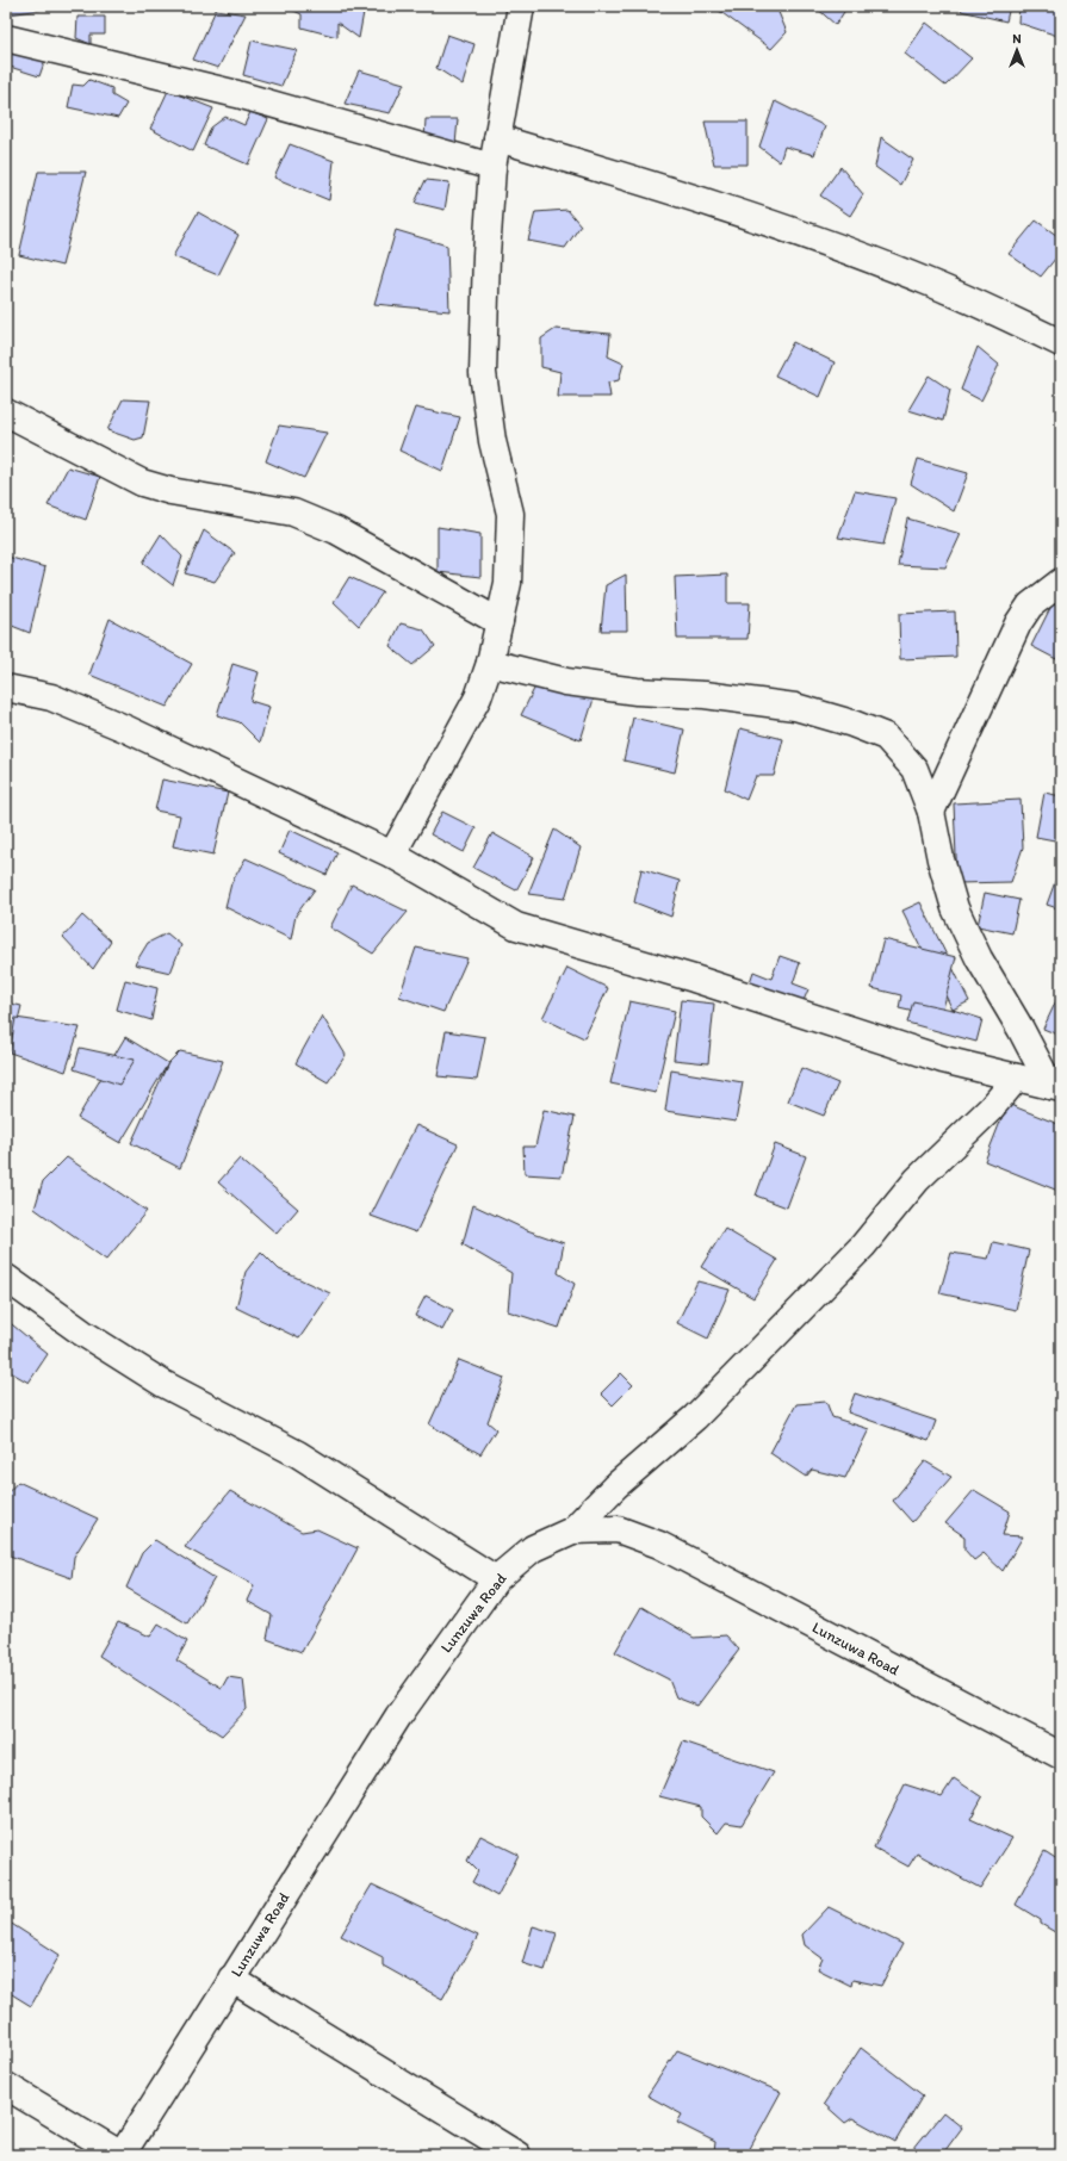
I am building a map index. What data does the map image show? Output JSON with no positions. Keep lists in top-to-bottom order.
{
  "streets": {
    "street": ["Lunzuwa Road"]
  },
  "north": "top"
}
